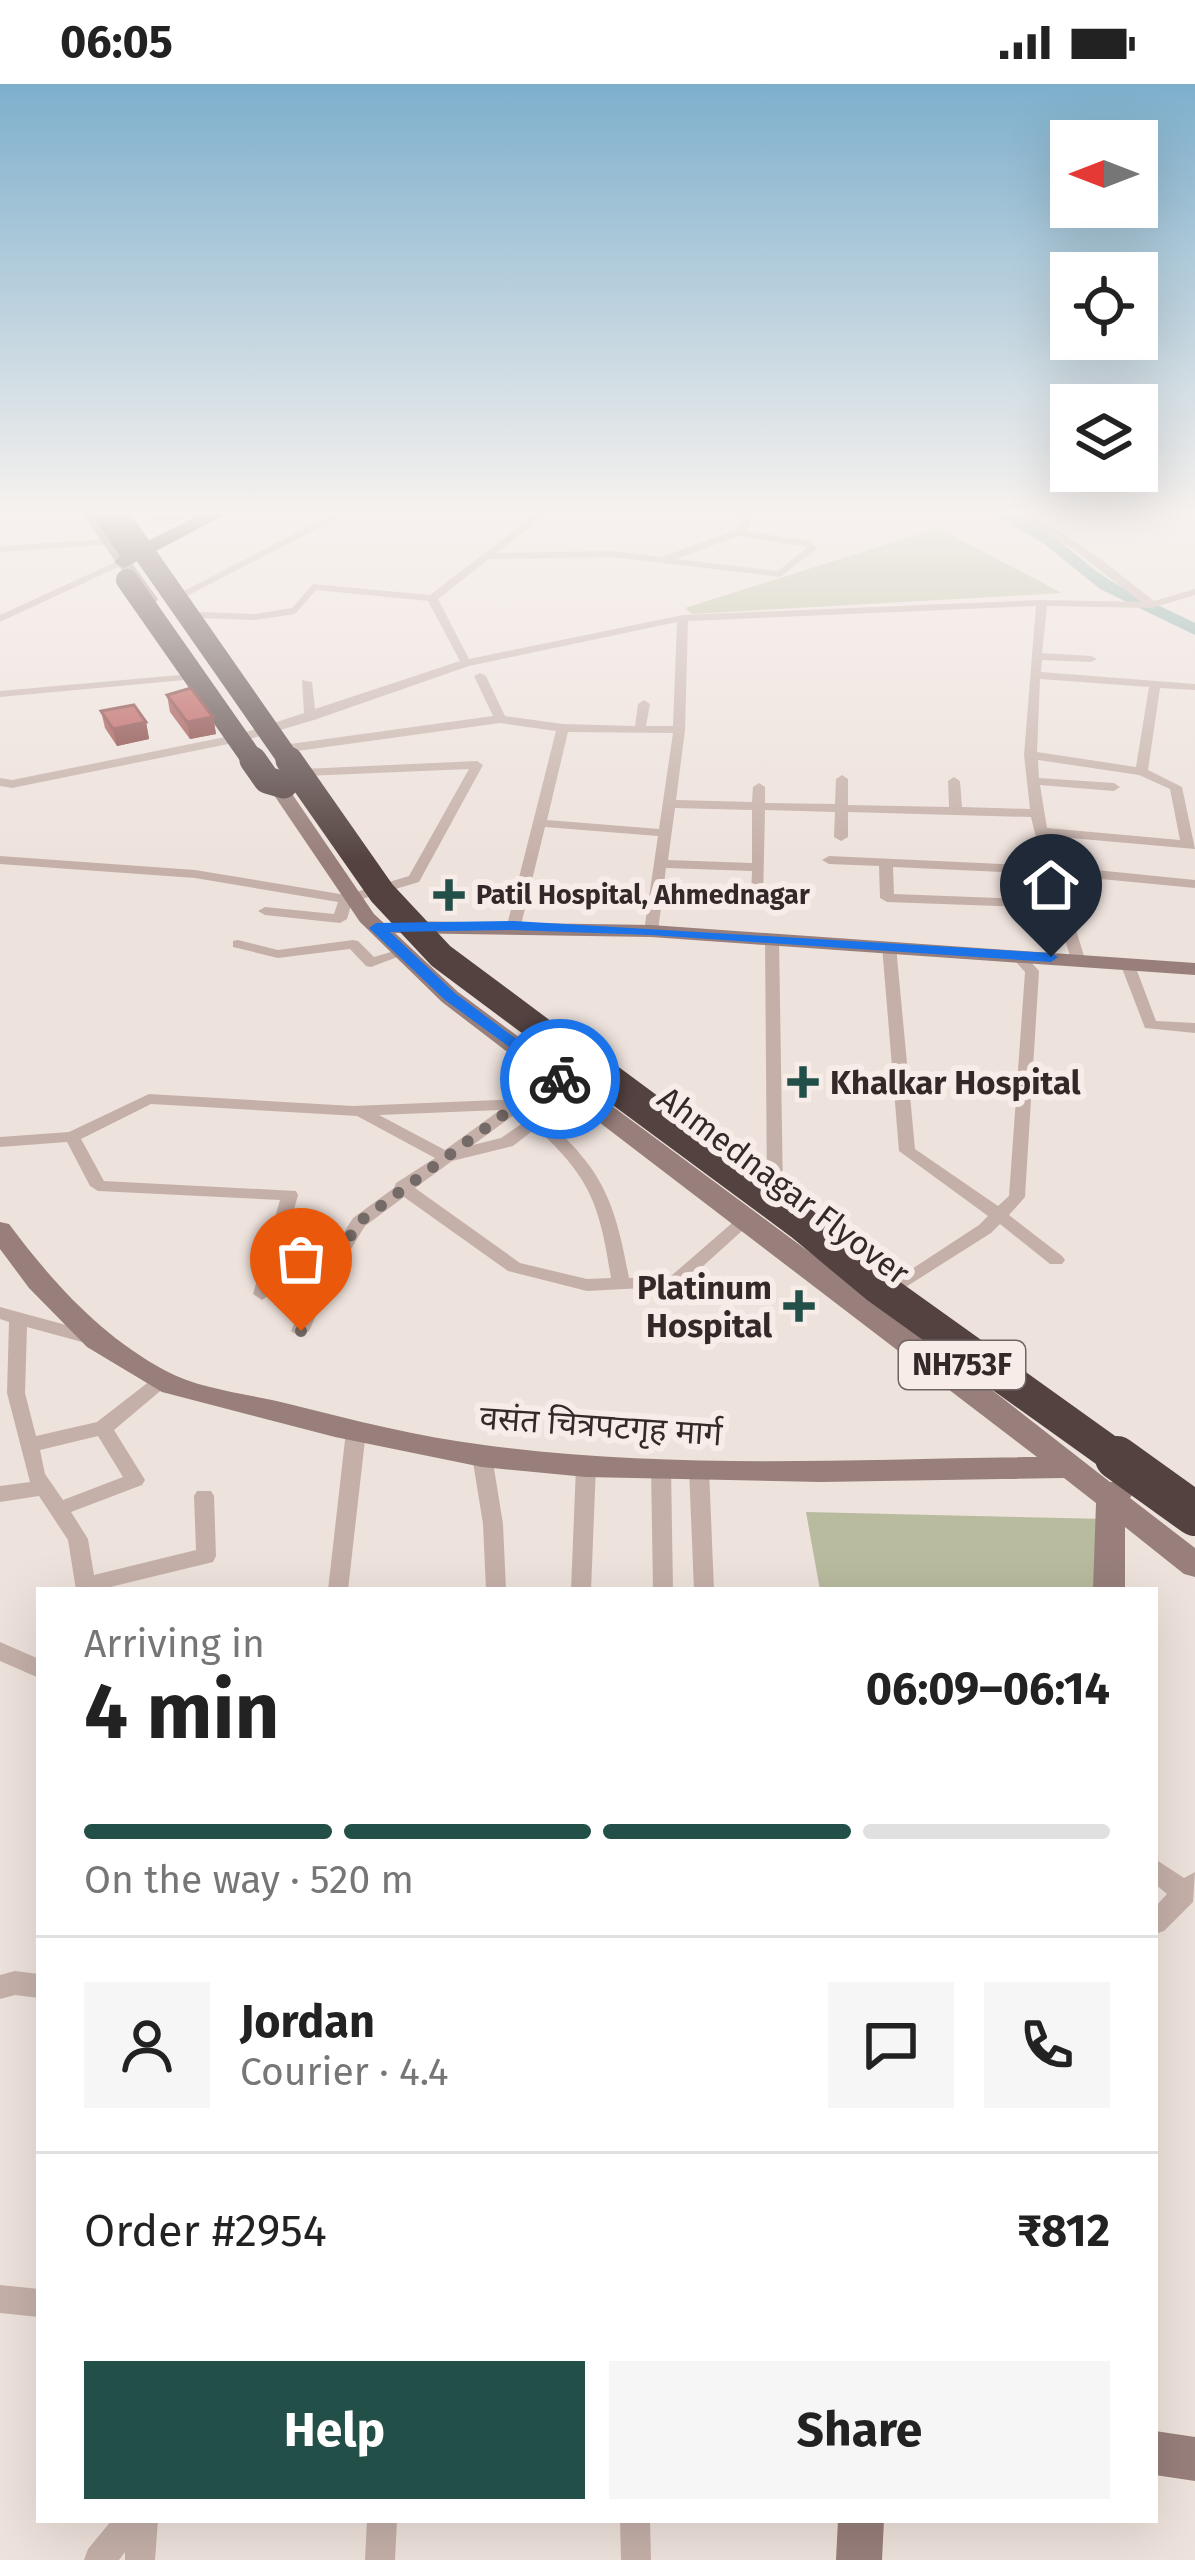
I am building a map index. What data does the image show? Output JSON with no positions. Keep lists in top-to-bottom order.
{
  "streets": {
    "highway": ["Ahmednagar Flyover", "NH753F"],
    "street": ["वसंत चित्रपटगृह मार्ग"]
  },
  "places": {
    "health": ["Patil Hospital, Ahmednagar", "Khalkar Hospital", "Platinum Hospital"]
  },
  "north": "left",
  "page": {
    "status": "06:05",
    "heading": ["4 min", "Arriving in", "06:09–06:14"],
    "panel": [
      "Jordan",
      "Courier · 4.4",
      "Order #2954",
      "₹812"
    ],
    "bar": "On the way · 520 m",
    "buttons": ["Help", "Share"]
  }
}
